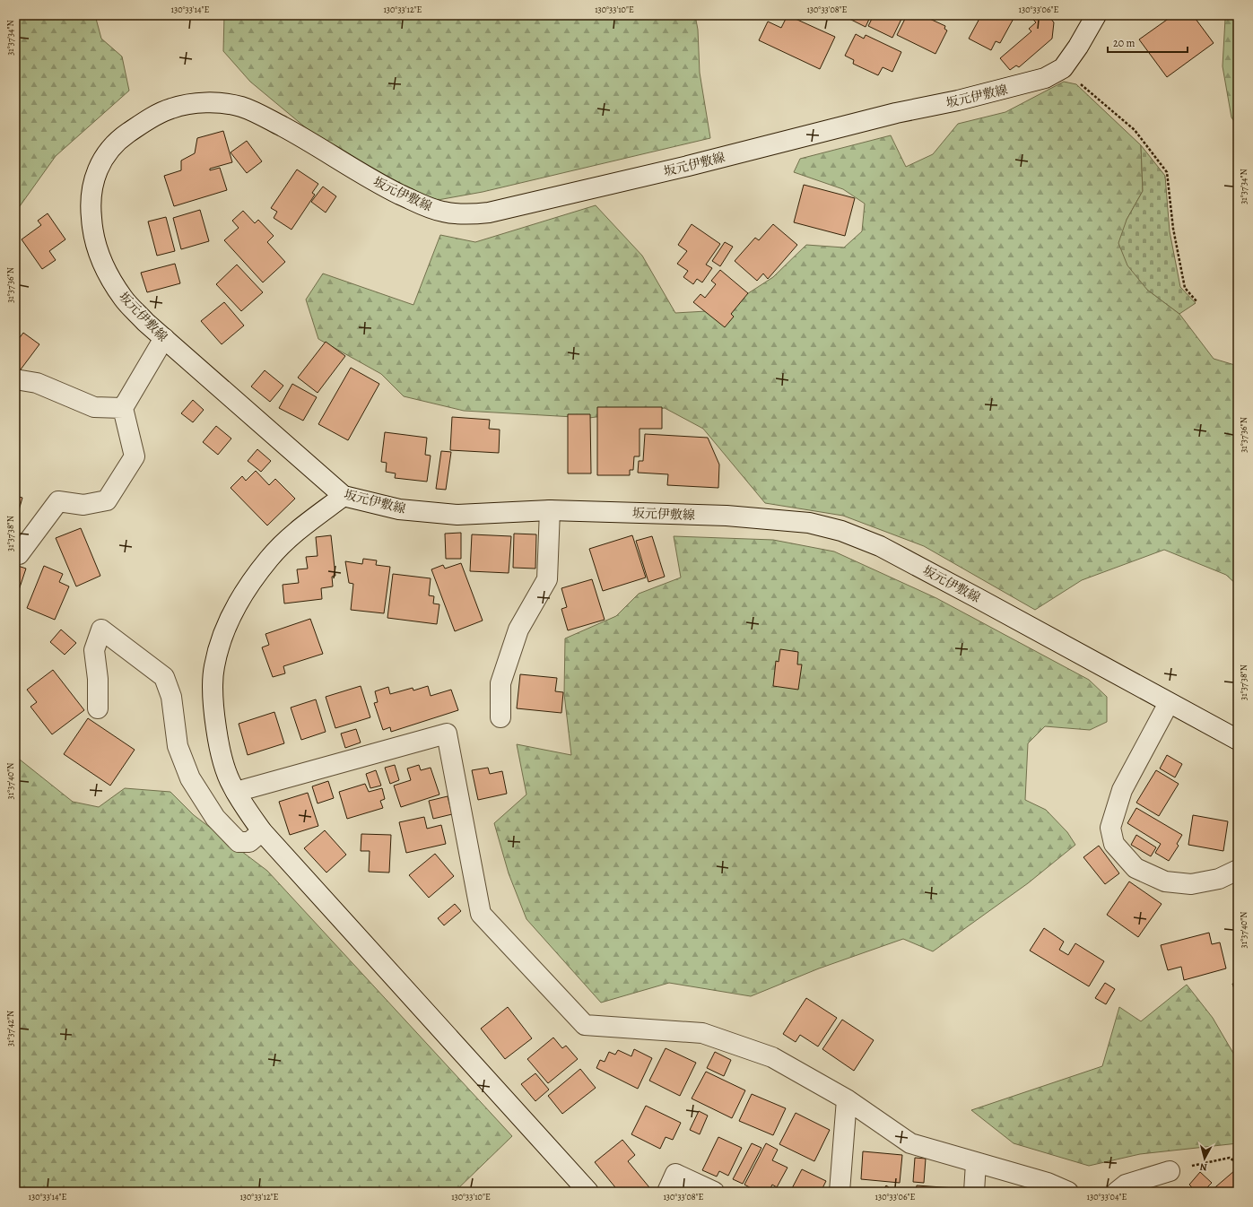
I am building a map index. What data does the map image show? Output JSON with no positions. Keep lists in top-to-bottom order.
{
  "streets": {
    "street": ["坂元伊敷線"]
  },
  "scale_bar": "20 m",
  "north": "bottom",
  "coordinates": [
    "130°33'14\"E",
    "130°33'12\"E",
    "130°33'10\"E",
    "130°33'08\"E",
    "130°33'06\"E",
    "31°37'34\"N",
    "31°37'36\"N",
    "31°37'38\"N",
    "31°37'40\"N",
    "31°37'42\"N",
    "130°33'04\"E"
  ]
}
